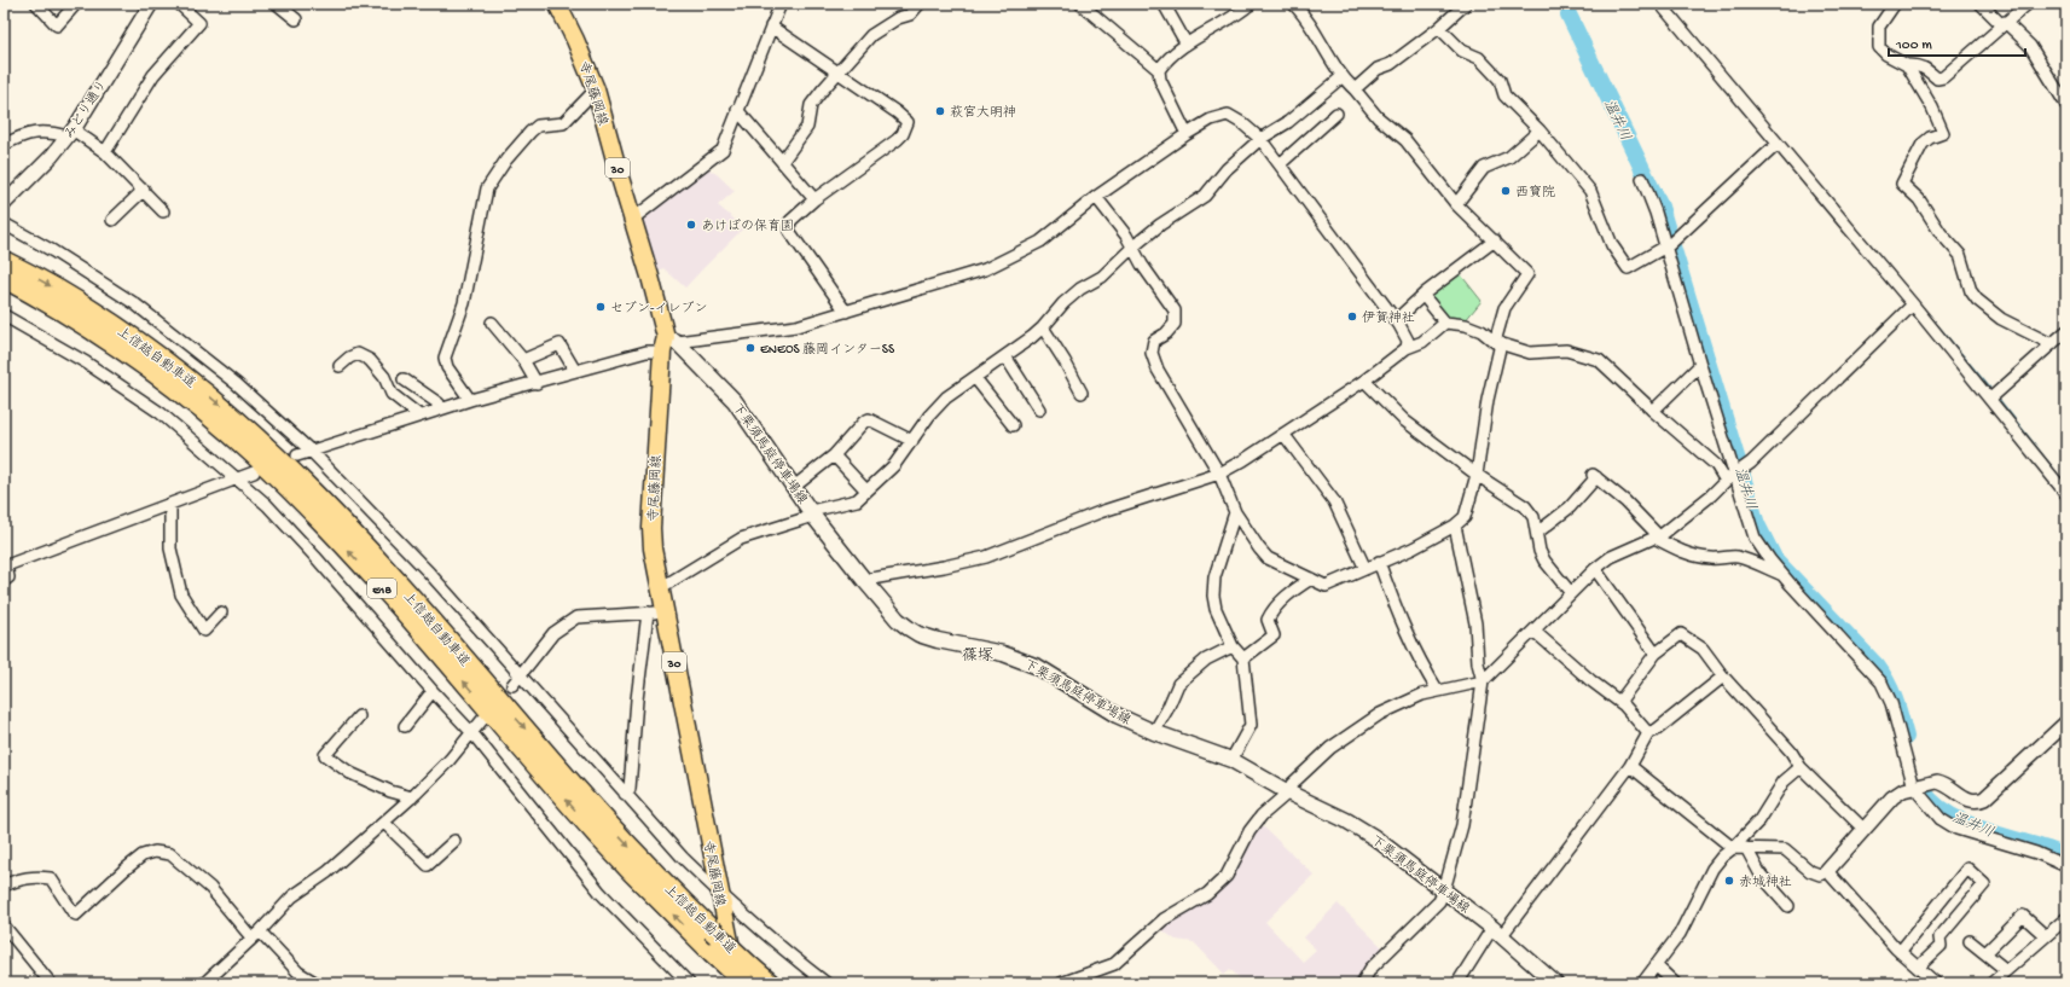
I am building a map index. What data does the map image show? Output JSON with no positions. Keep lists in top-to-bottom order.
{
  "streets": {
    "highway": ["上信越自動車道", "E18"],
    "main road": ["寺尾藤岡線", "30", "下栗須馬庭停車場線"],
    "street": ["みどり通り"]
  },
  "crossings": [
    ["寺尾藤岡線", "下栗須馬庭停車場線"]
  ],
  "districts": ["篠塚"],
  "water": ["温井川"],
  "places": [
    "萩宮大明神",
    "西寶院",
    "あけぼの保育園",
    "セブン-イレブン",
    "伊賀神社",
    "ENEOS 藤岡インターSS",
    "赤城神社"
  ],
  "scale_bar": "100 m"
}
